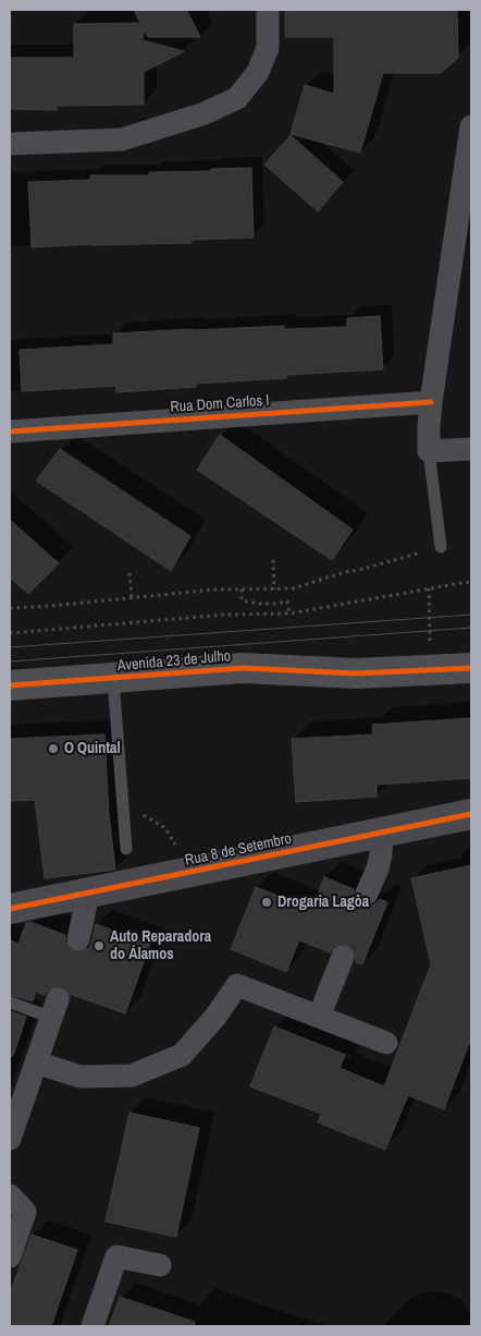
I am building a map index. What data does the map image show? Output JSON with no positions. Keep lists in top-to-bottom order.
{
  "streets": {
    "main road": ["Avenida 23 de Julho"],
    "street": ["Rua Dom Carlos I", "Rua 8 de Setembro"]
  },
  "places": ["O Quintal", "Drogaria Lagôa", "Auto Reparadora do Álamos"]
}
